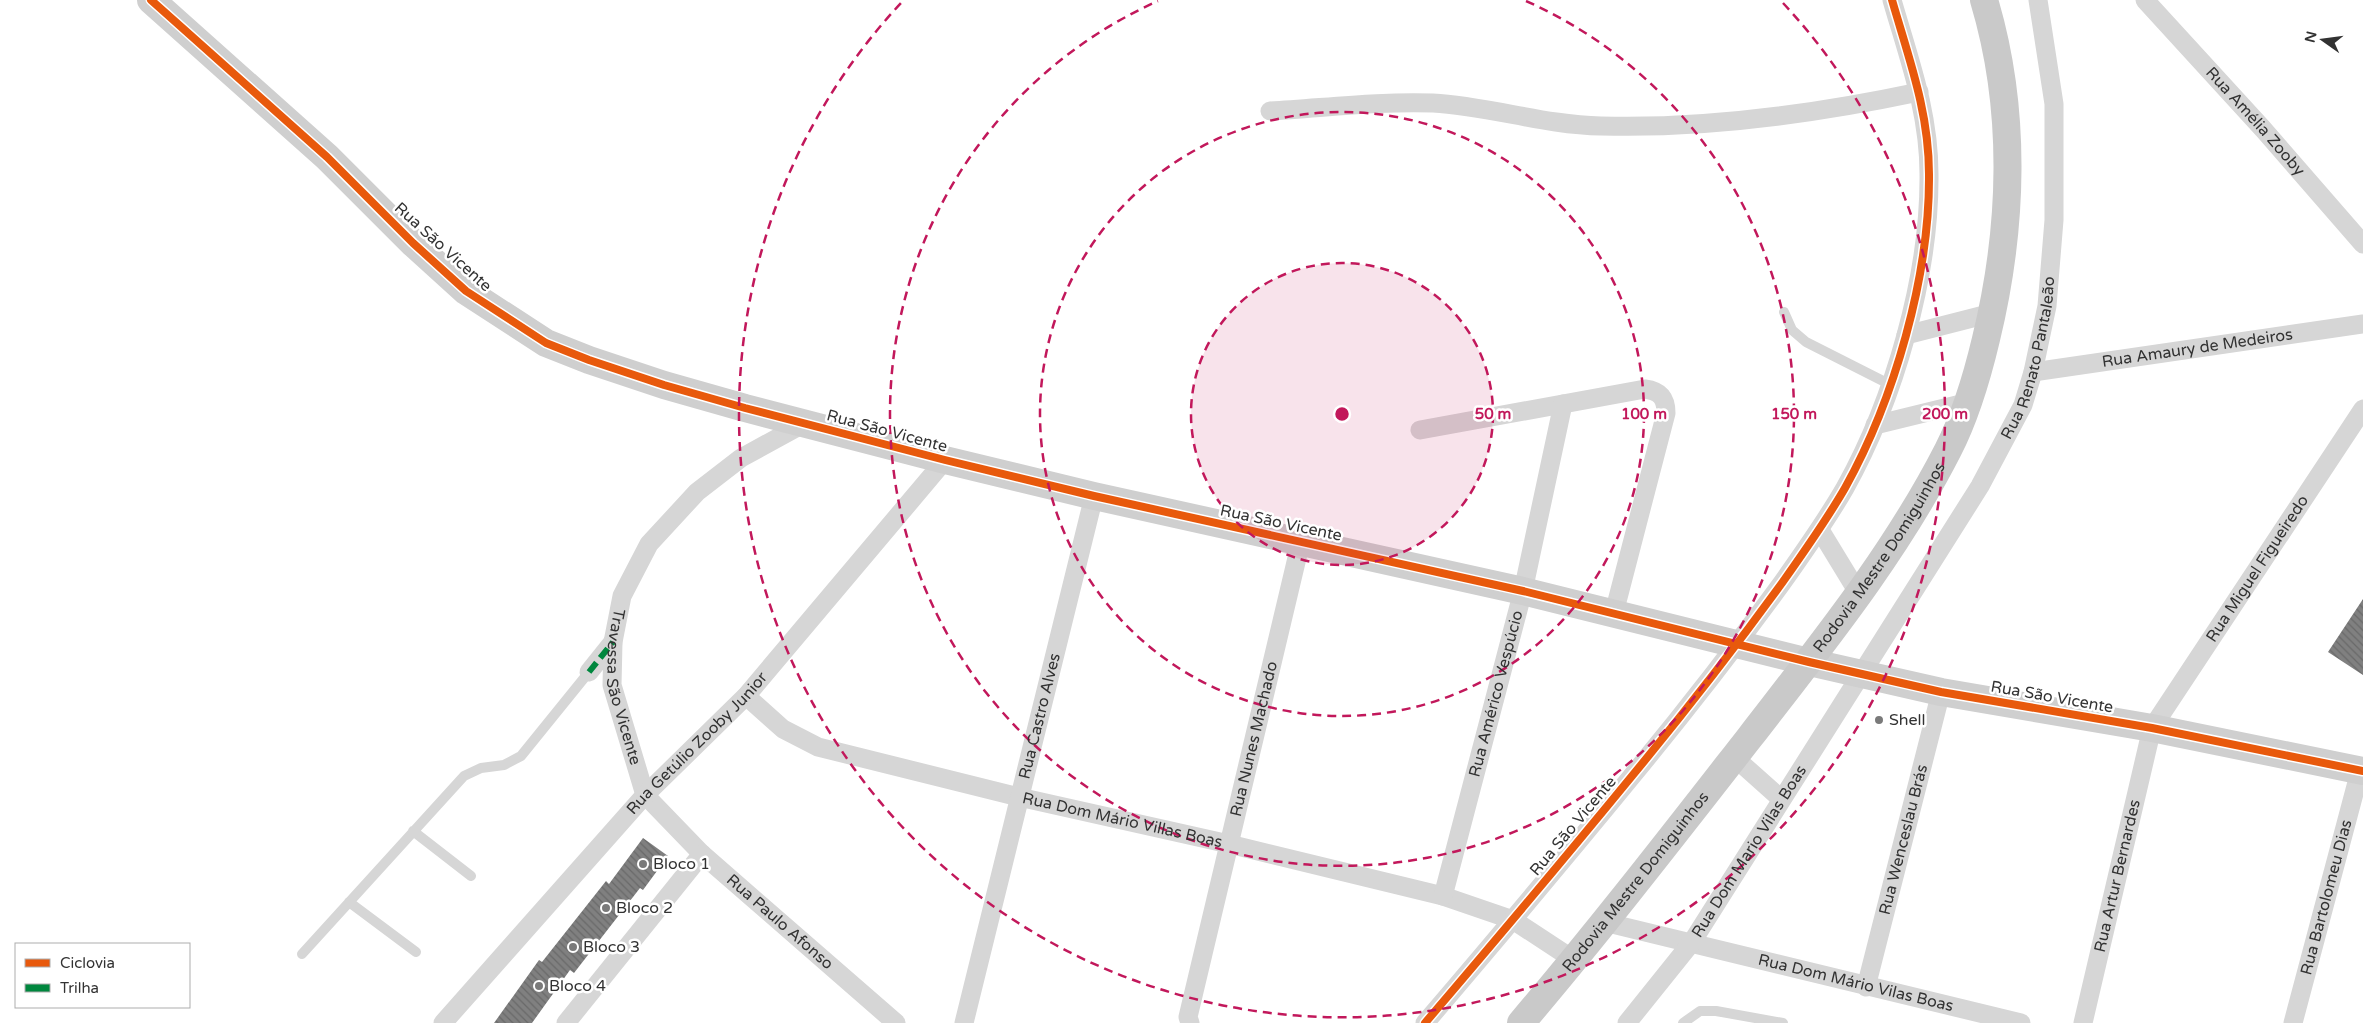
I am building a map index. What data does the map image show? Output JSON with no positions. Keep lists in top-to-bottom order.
{
  "streets": {
    "main road": ["Rodovia Mestre Domiguinhos"],
    "street": [
      "Rua Amélia Zooby",
      "Rua São Vicente",
      "Rua Amaury de Medeiros",
      "Rua Renato Pantaleão",
      "Rua Miguel Figueiredo",
      "Travessa São Vicente",
      "Rua Américo Vespúcio",
      "Rua Castro Alves",
      "Rua Nunes Machado",
      "Rua Getúlio Zooby Junior",
      "Rua Dom Mário Villas Boas",
      "Rua Wenceslau Brás",
      "Rua Dom Mario Vilas Boas",
      "Rua Artur Bernardes",
      "Rua Bartolomeu Dias",
      "Rua Paulo Afonso",
      "Rua Dom Mário Vilas Boas"
    ]
  },
  "crossings": [
    ["Rua São Vicente", "Rua Renato Pantaleão"],
    ["Rua São Vicente", "Rodovia Mestre Domiguinhos"],
    ["Rua São Vicente", "Rua Miguel Figueiredo"],
    ["Rua São Vicente", "Travessa São Vicente"],
    ["Rua São Vicente", "Rua Américo Vespúcio"],
    ["Rua São Vicente", "Rua Castro Alves"],
    ["Rua São Vicente", "Rua Nunes Machado"],
    ["Rua São Vicente", "Rua Getúlio Zooby Junior"],
    ["Rua São Vicente", "Rua Dom Mário Villas Boas"],
    ["Rua São Vicente", "Rua Wenceslau Brás"],
    ["Rua São Vicente", "Rua Dom Mario Vilas Boas"],
    ["Rua São Vicente", "Rua Artur Bernardes"],
    ["Rua São Vicente", "Rua Bartolomeu Dias"],
    ["Rua Amaury de Medeiros", "Rua Renato Pantaleão"],
    ["Rua Renato Pantaleão", "Rua Dom Mario Vilas Boas"],
    ["Rodovia Mestre Domiguinhos", "Rua Dom Mário Villas Boas"],
    ["Rodovia Mestre Domiguinhos", "Rua Dom Mário Vilas Boas"],
    ["Rua Miguel Figueiredo", "Rua Artur Bernardes"],
    ["Travessa São Vicente", "Rua Getúlio Zooby Junior"],
    ["Travessa São Vicente", "Rua Paulo Afonso"],
    ["Rua Américo Vespúcio", "Rua Dom Mário Villas Boas"],
    ["Rua Castro Alves", "Rua Dom Mário Villas Boas"],
    ["Rua Nunes Machado", "Rua Dom Mário Villas Boas"],
    ["Rua Getúlio Zooby Junior", "Rua Dom Mário Villas Boas"],
    ["Rua Getúlio Zooby Junior", "Rua Paulo Afonso"],
    ["Rua Wenceslau Brás", "Rua Dom Mário Vilas Boas"],
    ["Rua Dom Mario Vilas Boas", "Rua Dom Mário Vilas Boas"]
  ],
  "places": [
    "Shell",
    "Bloco 1",
    "Bloco 2",
    "Bloco 3",
    "Bloco 4"
  ],
  "legend": ["Ciclovia", "Trilha"],
  "north": "left",
  "rings": [
    "50 m",
    "100 m",
    "150 m",
    "200 m"
  ]
}
